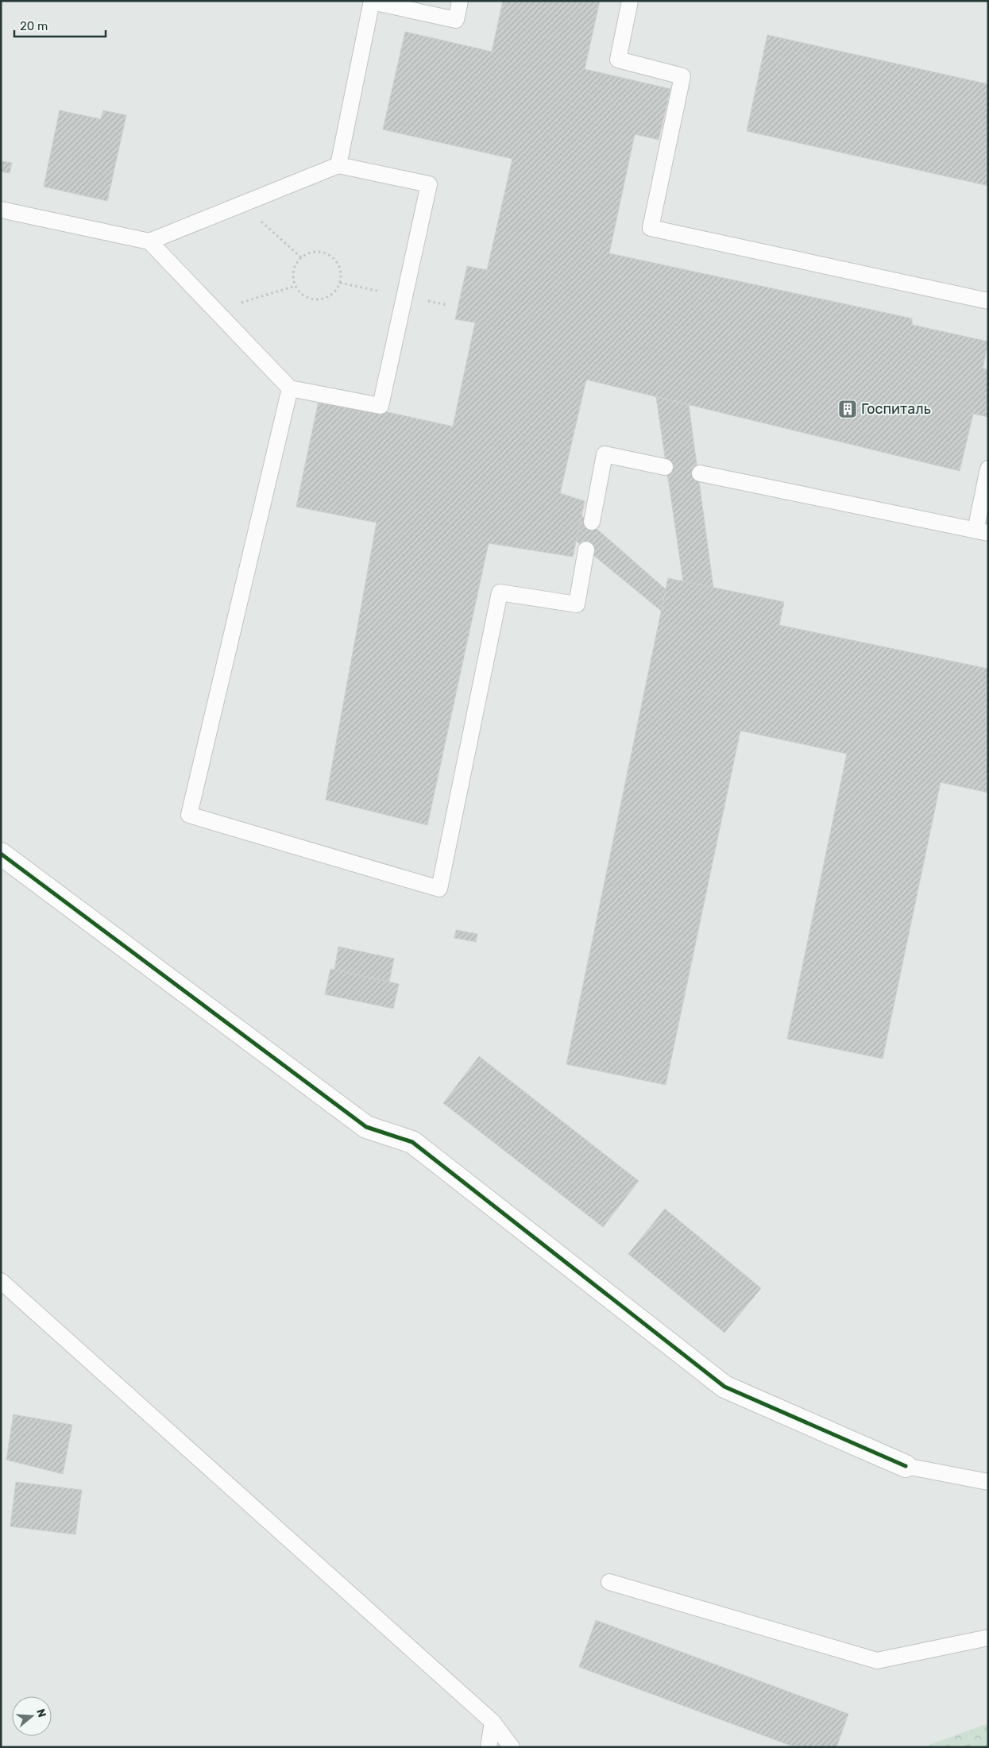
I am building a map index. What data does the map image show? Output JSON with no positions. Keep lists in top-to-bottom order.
{
  "places": {
    "building": ["Госпиталь"]
  },
  "scale_bar": "20 m",
  "north": "right"
}
